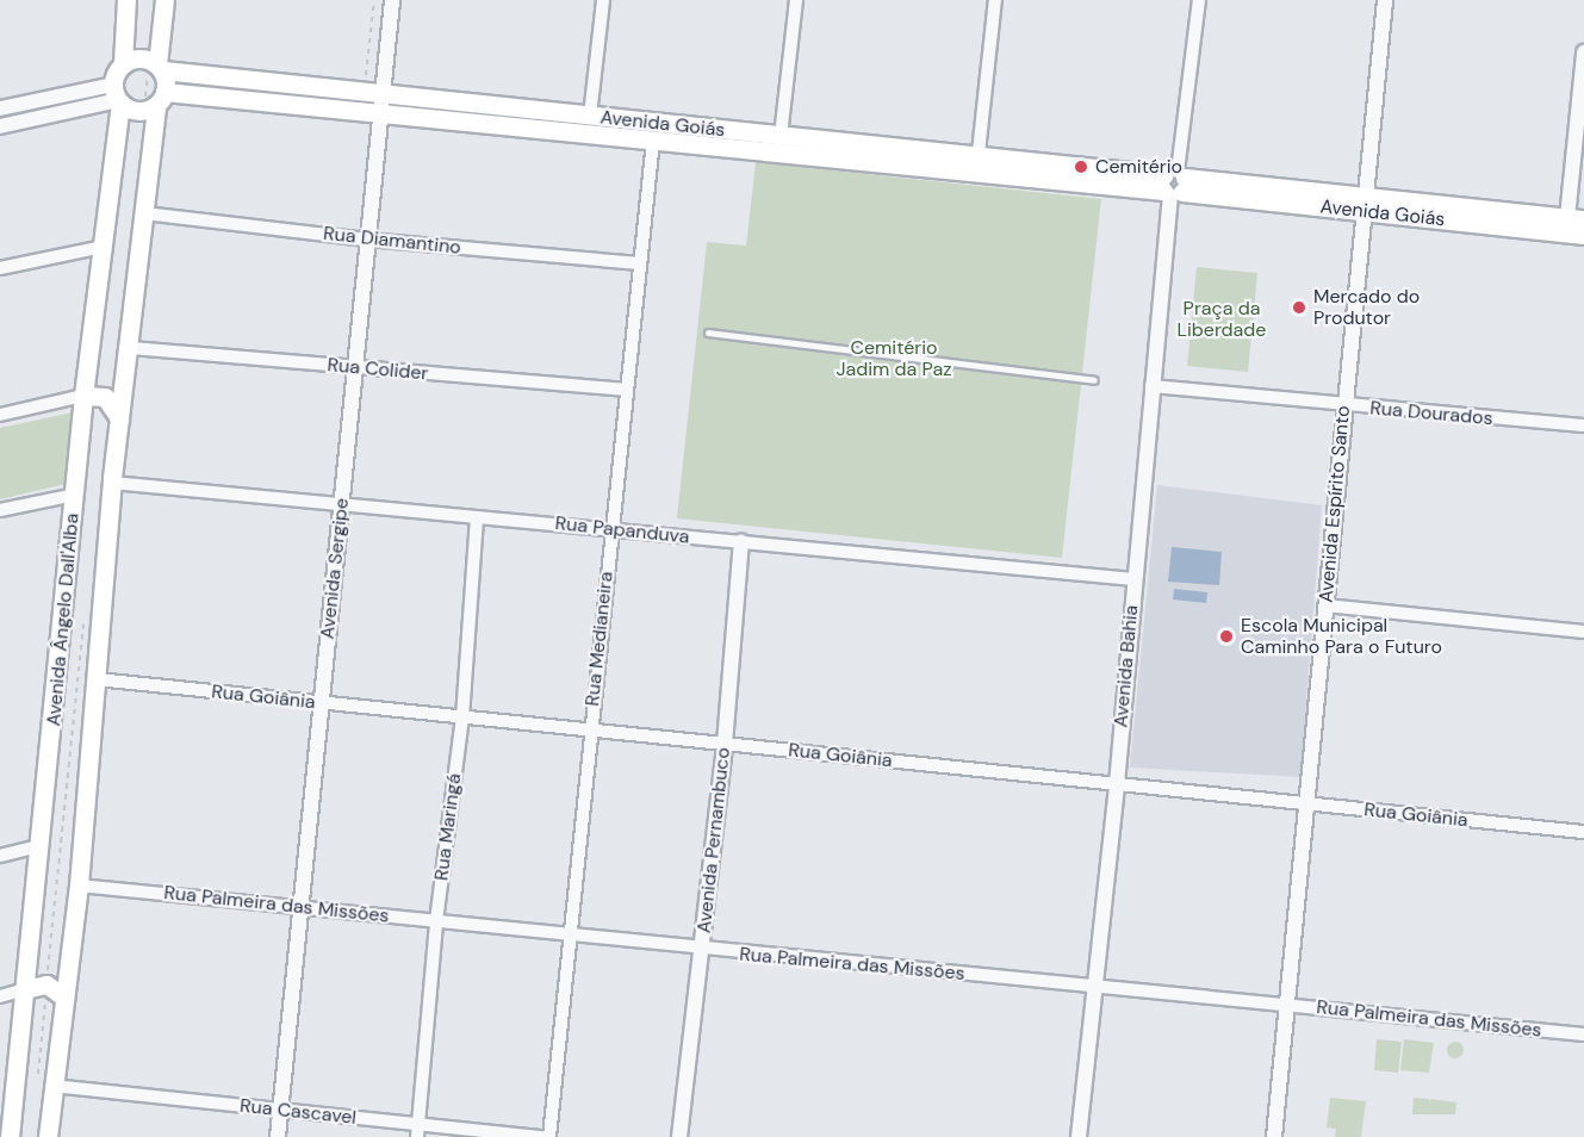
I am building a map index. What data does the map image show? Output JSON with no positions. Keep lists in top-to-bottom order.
{
  "streets": {
    "main road": ["Avenida Goiás", "Avenida Ângelo Dall'Alba"],
    "street": [
      "Rua Diamantino",
      "Rua Colider",
      "Rua Dourados",
      "Avenida Espírito Santo",
      "Rua Papanduva",
      "Avenida Sergipe",
      "Rua Medianeira",
      "Avenida Bahia",
      "Rua Goiânia",
      "Rua Maringá",
      "Avenida Pernambuco",
      "Rua Palmeira das Missões",
      "Rua Cascavel"
    ]
  },
  "crossings": [
    ["Avenida Goiás", "Avenida Espírito Santo"],
    ["Avenida Goiás", "Avenida Sergipe"],
    ["Avenida Goiás", "Avenida Ângelo Dall'Alba"],
    ["Avenida Goiás", "Rua Medianeira"],
    ["Avenida Goiás", "Avenida Bahia"],
    ["Rua Diamantino", "Avenida Sergipe"],
    ["Rua Diamantino", "Avenida Ângelo Dall'Alba"],
    ["Rua Diamantino", "Rua Medianeira"],
    ["Rua Colider", "Avenida Sergipe"],
    ["Rua Colider", "Avenida Ângelo Dall'Alba"],
    ["Rua Colider", "Rua Medianeira"],
    ["Rua Dourados", "Avenida Espírito Santo"],
    ["Rua Dourados", "Avenida Bahia"],
    ["Avenida Espírito Santo", "Rua Goiânia"],
    ["Avenida Espírito Santo", "Rua Palmeira das Missões"],
    ["Rua Papanduva", "Avenida Sergipe"],
    ["Rua Papanduva", "Avenida Ângelo Dall'Alba"],
    ["Rua Papanduva", "Rua Medianeira"],
    ["Rua Papanduva", "Avenida Bahia"],
    ["Rua Papanduva", "Rua Maringá"],
    ["Rua Papanduva", "Avenida Pernambuco"],
    ["Avenida Sergipe", "Rua Goiânia"],
    ["Avenida Sergipe", "Rua Palmeira das Missões"],
    ["Avenida Sergipe", "Rua Cascavel"],
    ["Avenida Ângelo Dall'Alba", "Rua Goiânia"],
    ["Avenida Ângelo Dall'Alba", "Rua Palmeira das Missões"],
    ["Avenida Ângelo Dall'Alba", "Rua Cascavel"],
    ["Rua Medianeira", "Rua Goiânia"],
    ["Rua Medianeira", "Rua Palmeira das Missões"],
    ["Avenida Bahia", "Rua Goiânia"],
    ["Avenida Bahia", "Rua Palmeira das Missões"],
    ["Rua Goiânia", "Rua Maringá"],
    ["Rua Goiânia", "Avenida Pernambuco"],
    ["Rua Maringá", "Rua Palmeira das Missões"],
    ["Rua Maringá", "Rua Cascavel"],
    ["Avenida Pernambuco", "Rua Palmeira das Missões"]
  ],
  "parks": ["Praça da Liberdade", "Cemitério Jadim da Paz"],
  "places": ["Cemitério", "Mercado do Produtor", "Escola Municipal Caminho Para o Futuro"]
}
